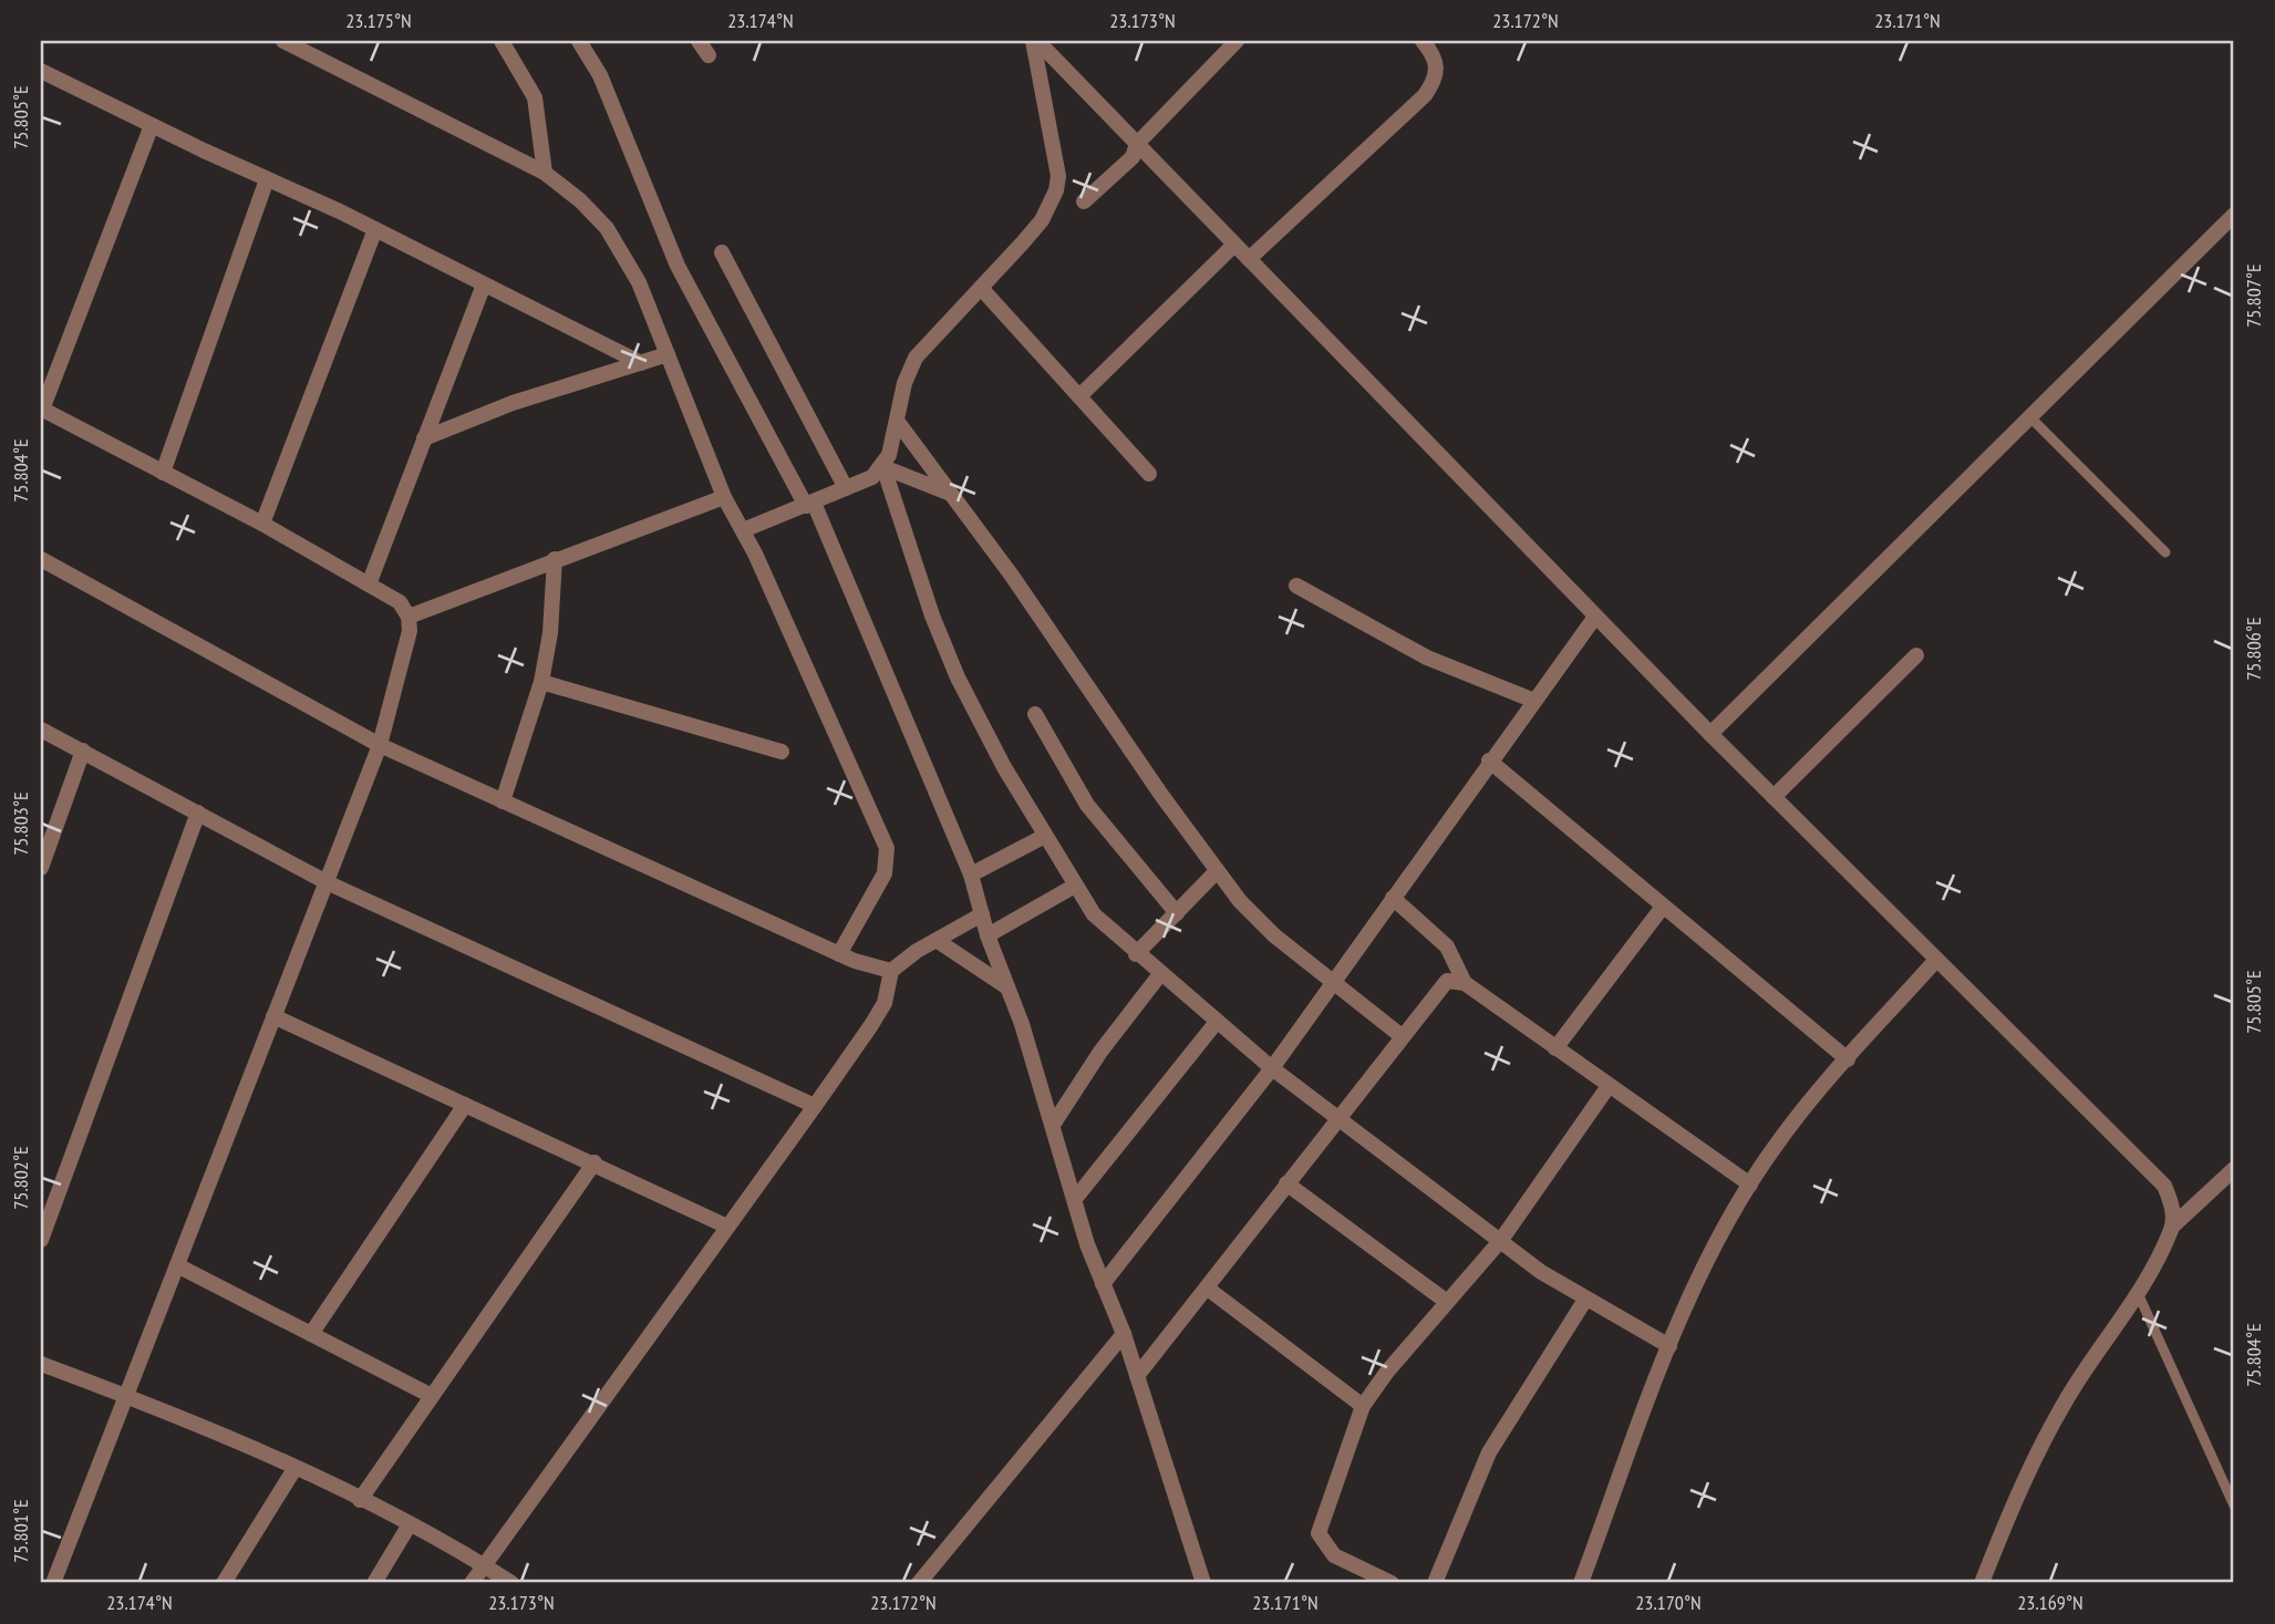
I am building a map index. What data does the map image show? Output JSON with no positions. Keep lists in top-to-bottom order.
{
  "coordinates": [
    "23.175°N",
    "23.174°N",
    "23.173°N",
    "23.172°N",
    "23.171°N",
    "75.805°E",
    "75.807°E",
    "75.804°E",
    "75.806°E",
    "75.803°E",
    "75.802°E",
    "75.801°E",
    "23.170°N",
    "23.169°N"
  ]
}
